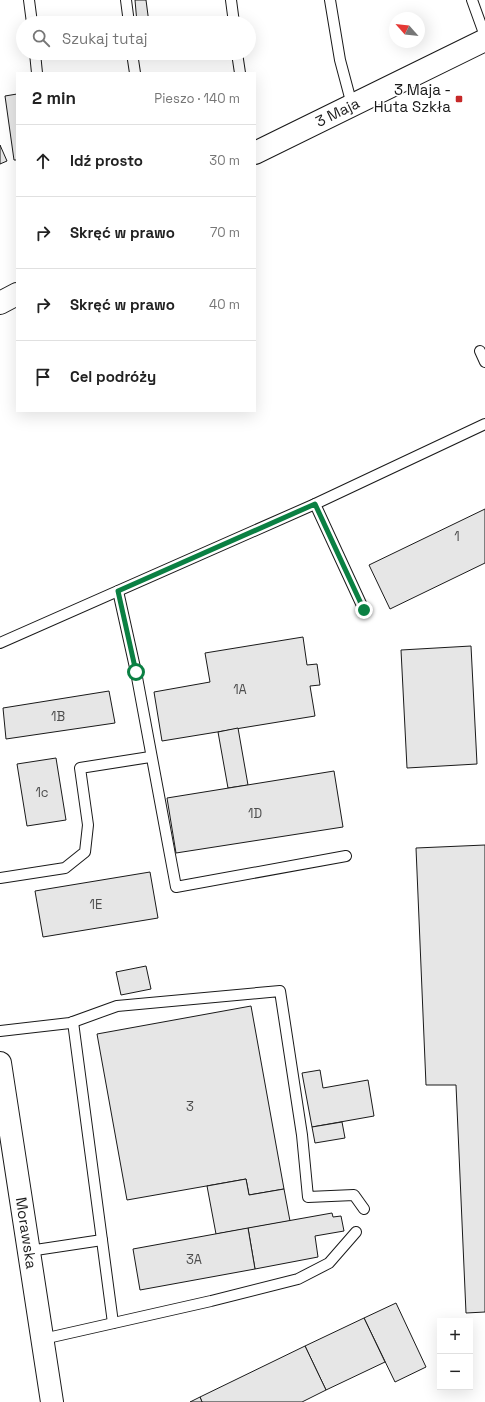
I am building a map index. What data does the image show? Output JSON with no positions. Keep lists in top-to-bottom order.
{
  "streets": {
    "main road": ["3 Maja", "Morawska"]
  },
  "places": {
    "transit": ["3 Maja - Huta Szkła"]
  },
  "house_numbers": [
    "1",
    "1A",
    "1B",
    "1c",
    "1D",
    "1E",
    "3",
    "3A"
  ],
  "north": "top left",
  "page": {
    "search": "Szukaj tutaj",
    "heading": ["2 min", "Pieszo · 140 m"],
    "list": [
      ["Idź prosto", "30 m"],
      ["Skręć w prawo", "70 m"],
      ["Skręć w prawo", "40 m"],
      "Cel podróży"
    ],
    "map_buttons": ["+", "−"]
  }
}
